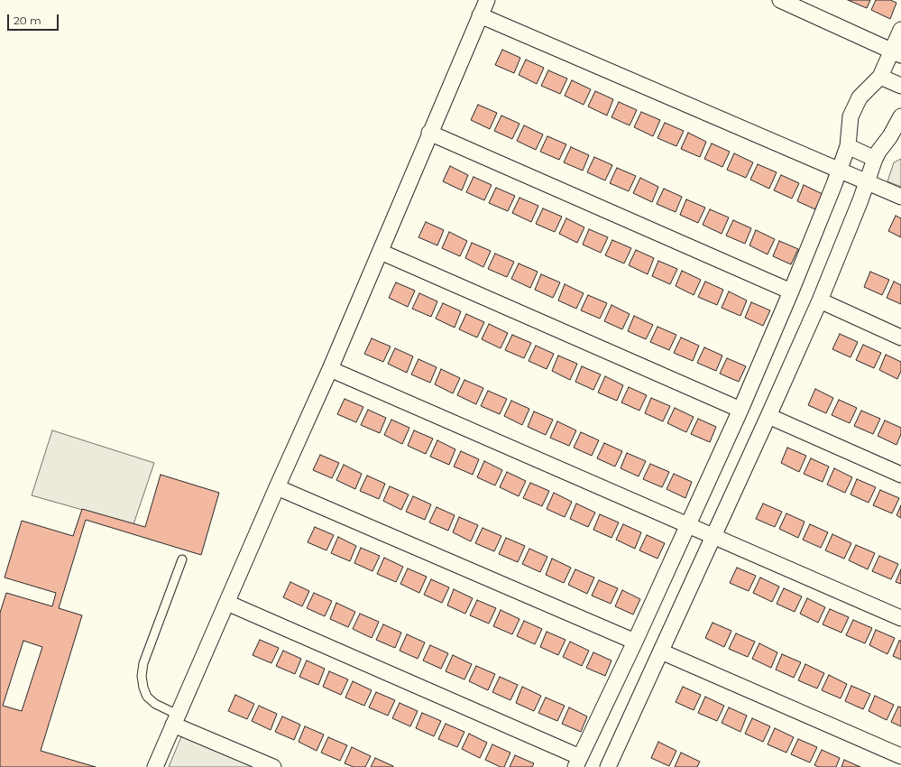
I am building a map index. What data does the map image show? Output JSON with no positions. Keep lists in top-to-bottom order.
{
  "scale_bar": "20 m"
}
